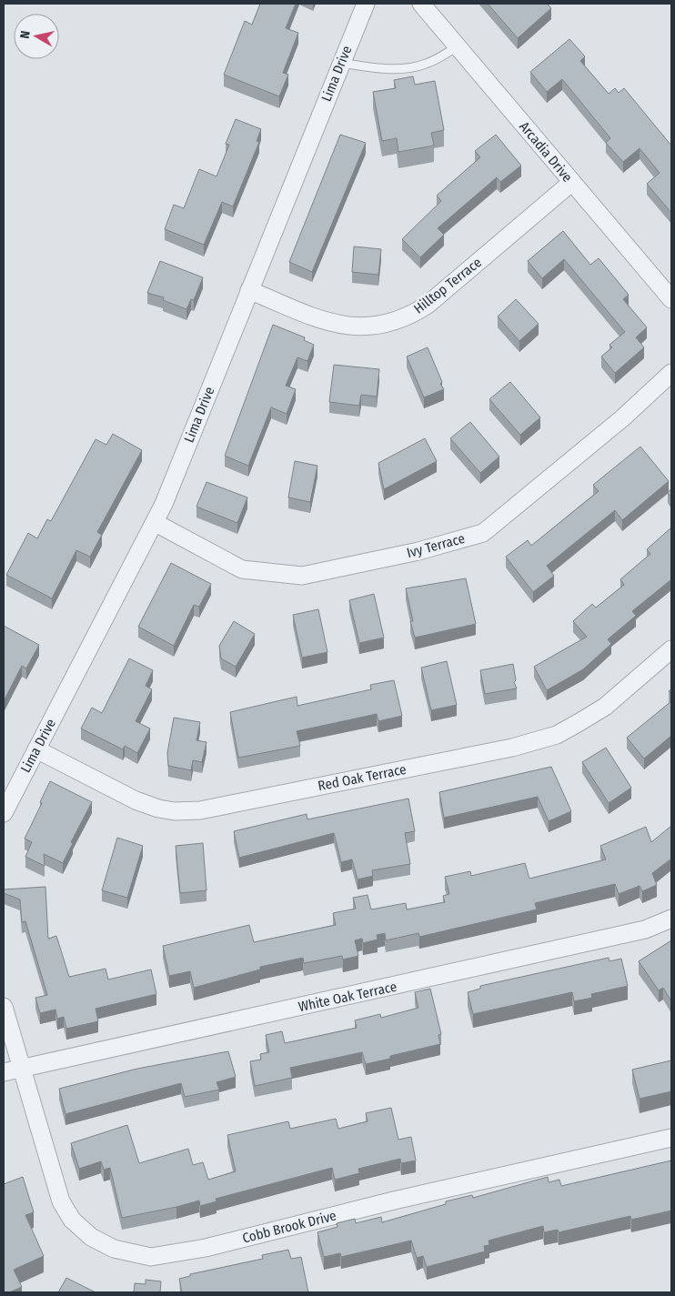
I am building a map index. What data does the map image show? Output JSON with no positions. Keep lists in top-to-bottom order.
{
  "streets": {
    "street": [
      "Lima Drive",
      "Arcadia Drive",
      "Hilltop Terrace",
      "Ivy Terrace",
      "Red Oak Terrace",
      "White Oak Terrace",
      "Cobb Brook Drive"
    ]
  },
  "crossings": [
    ["Lima Drive", "Hilltop Terrace"],
    ["Lima Drive", "Ivy Terrace"],
    ["Lima Drive", "Red Oak Terrace"],
    ["Arcadia Drive", "Hilltop Terrace"],
    ["White Oak Terrace", "Cobb Brook Drive"]
  ],
  "north": "left"
}
